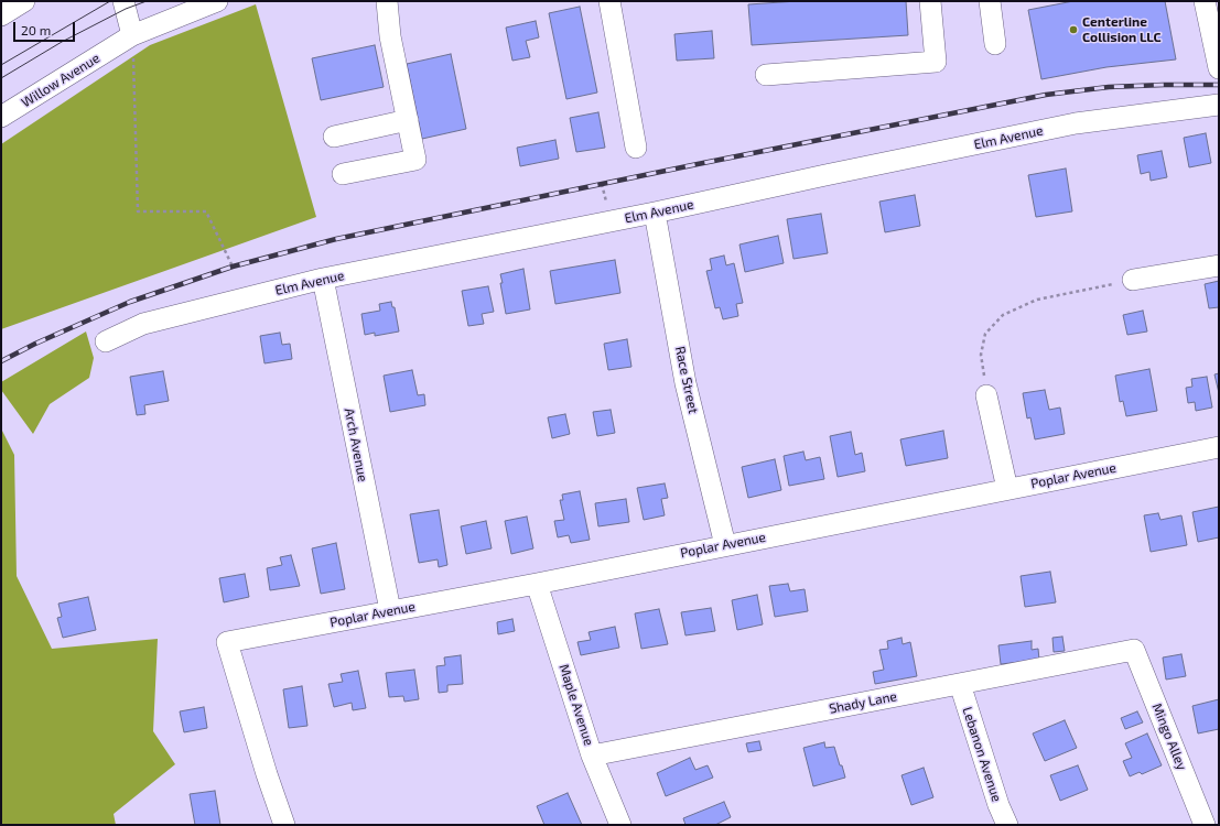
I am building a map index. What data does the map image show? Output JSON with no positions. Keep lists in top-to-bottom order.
{
  "streets": {
    "street": [
      "Willow Avenue",
      "Elm Avenue",
      "Race Street",
      "Arch Avenue",
      "Poplar Avenue",
      "Shady Lane",
      "Maple Avenue",
      "Mingo Alley",
      "Lebanon Avenue"
    ]
  },
  "crossings": [
    ["Elm Avenue", "Race Street"],
    ["Elm Avenue", "Arch Avenue"],
    ["Race Street", "Poplar Avenue"],
    ["Arch Avenue", "Poplar Avenue"],
    ["Poplar Avenue", "Maple Avenue"],
    ["Shady Lane", "Maple Avenue"],
    ["Shady Lane", "Mingo Alley"],
    ["Shady Lane", "Lebanon Avenue"]
  ],
  "places": ["Centerline Collision LLC"],
  "scale_bar": "20 m"
}
